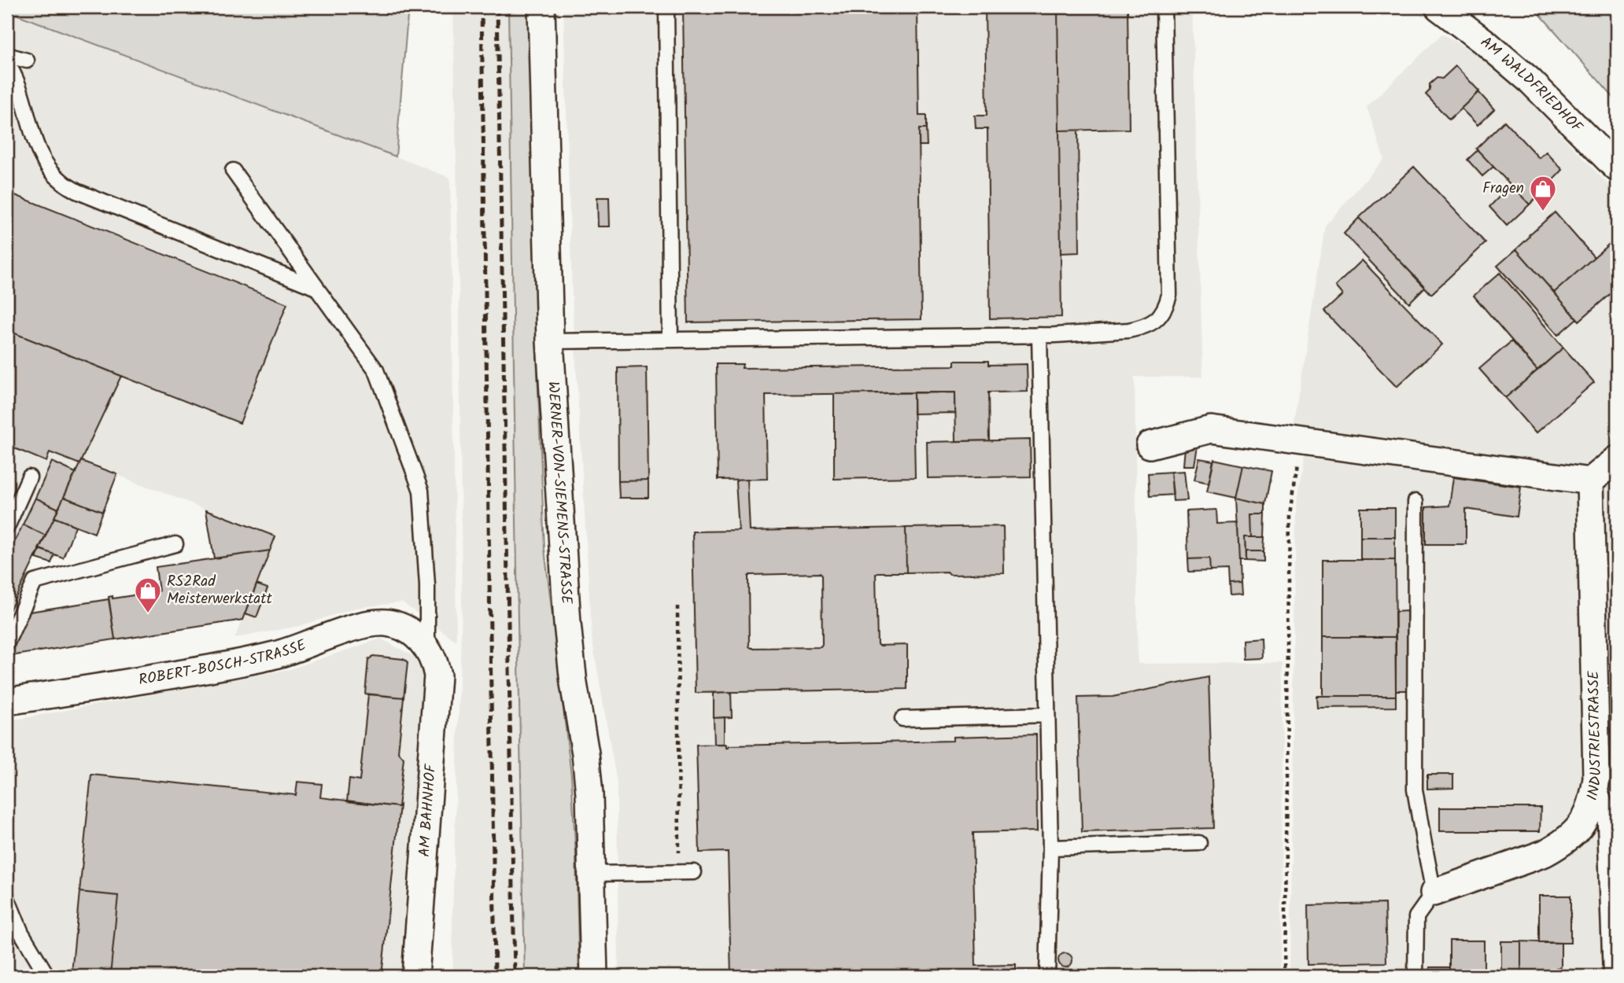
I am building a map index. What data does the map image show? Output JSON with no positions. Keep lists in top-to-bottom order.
{
  "streets": {
    "street": [
      "AM WALDFRIEDHOF",
      "WERNER-VON-SIEMENS-STRASSE",
      "ROBERT-BOSCH-STRASSE",
      "INDUSTRIESTRASSE",
      "AM BAHNHOF"
    ]
  },
  "crossings": [
    ["ROBERT-BOSCH-STRASSE", "AM BAHNHOF"]
  ],
  "places": {
    "shop": ["Fragen", "RS2Rad Meisterwerkstatt"]
  }
}
